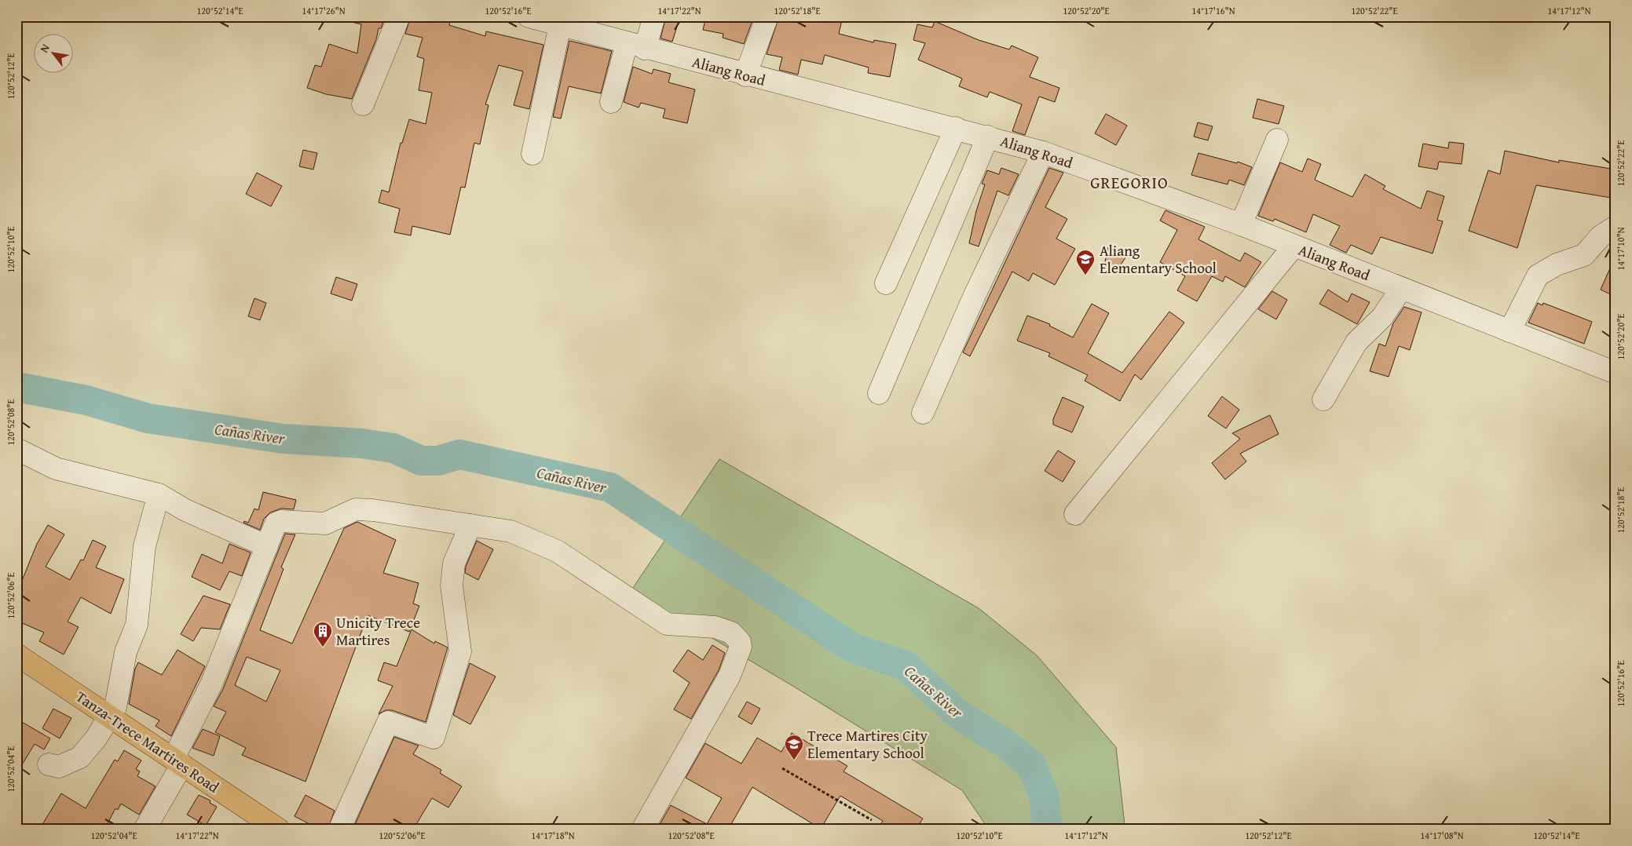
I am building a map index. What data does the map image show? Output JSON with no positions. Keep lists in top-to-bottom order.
{
  "streets": {
    "main road": ["Tanza-Trece Martires Road"],
    "street": ["Aliang Road"]
  },
  "districts": ["GREGORIO"],
  "water": ["Cañas River"],
  "places": {
    "school or university": ["Aliang Elementary School", "Trece Martires City Elementary School"],
    "building": ["Unicity Trece Martires"]
  },
  "north": "top left",
  "coordinates": [
    "120°52'14\"E",
    "14°17'26\"N",
    "120°52'16\"E",
    "14°17'22\"N",
    "120°52'18\"E",
    "120°52'20\"E",
    "14°17'16\"N",
    "120°52'22\"E",
    "14°17'12\"N",
    "120°52'12\"E",
    "14°17'10\"N",
    "120°52'10\"E",
    "120°52'08\"E",
    "120°52'06\"E",
    "120°52'04\"E",
    "14°17'18\"N",
    "14°17'08\"N"
  ]
}
